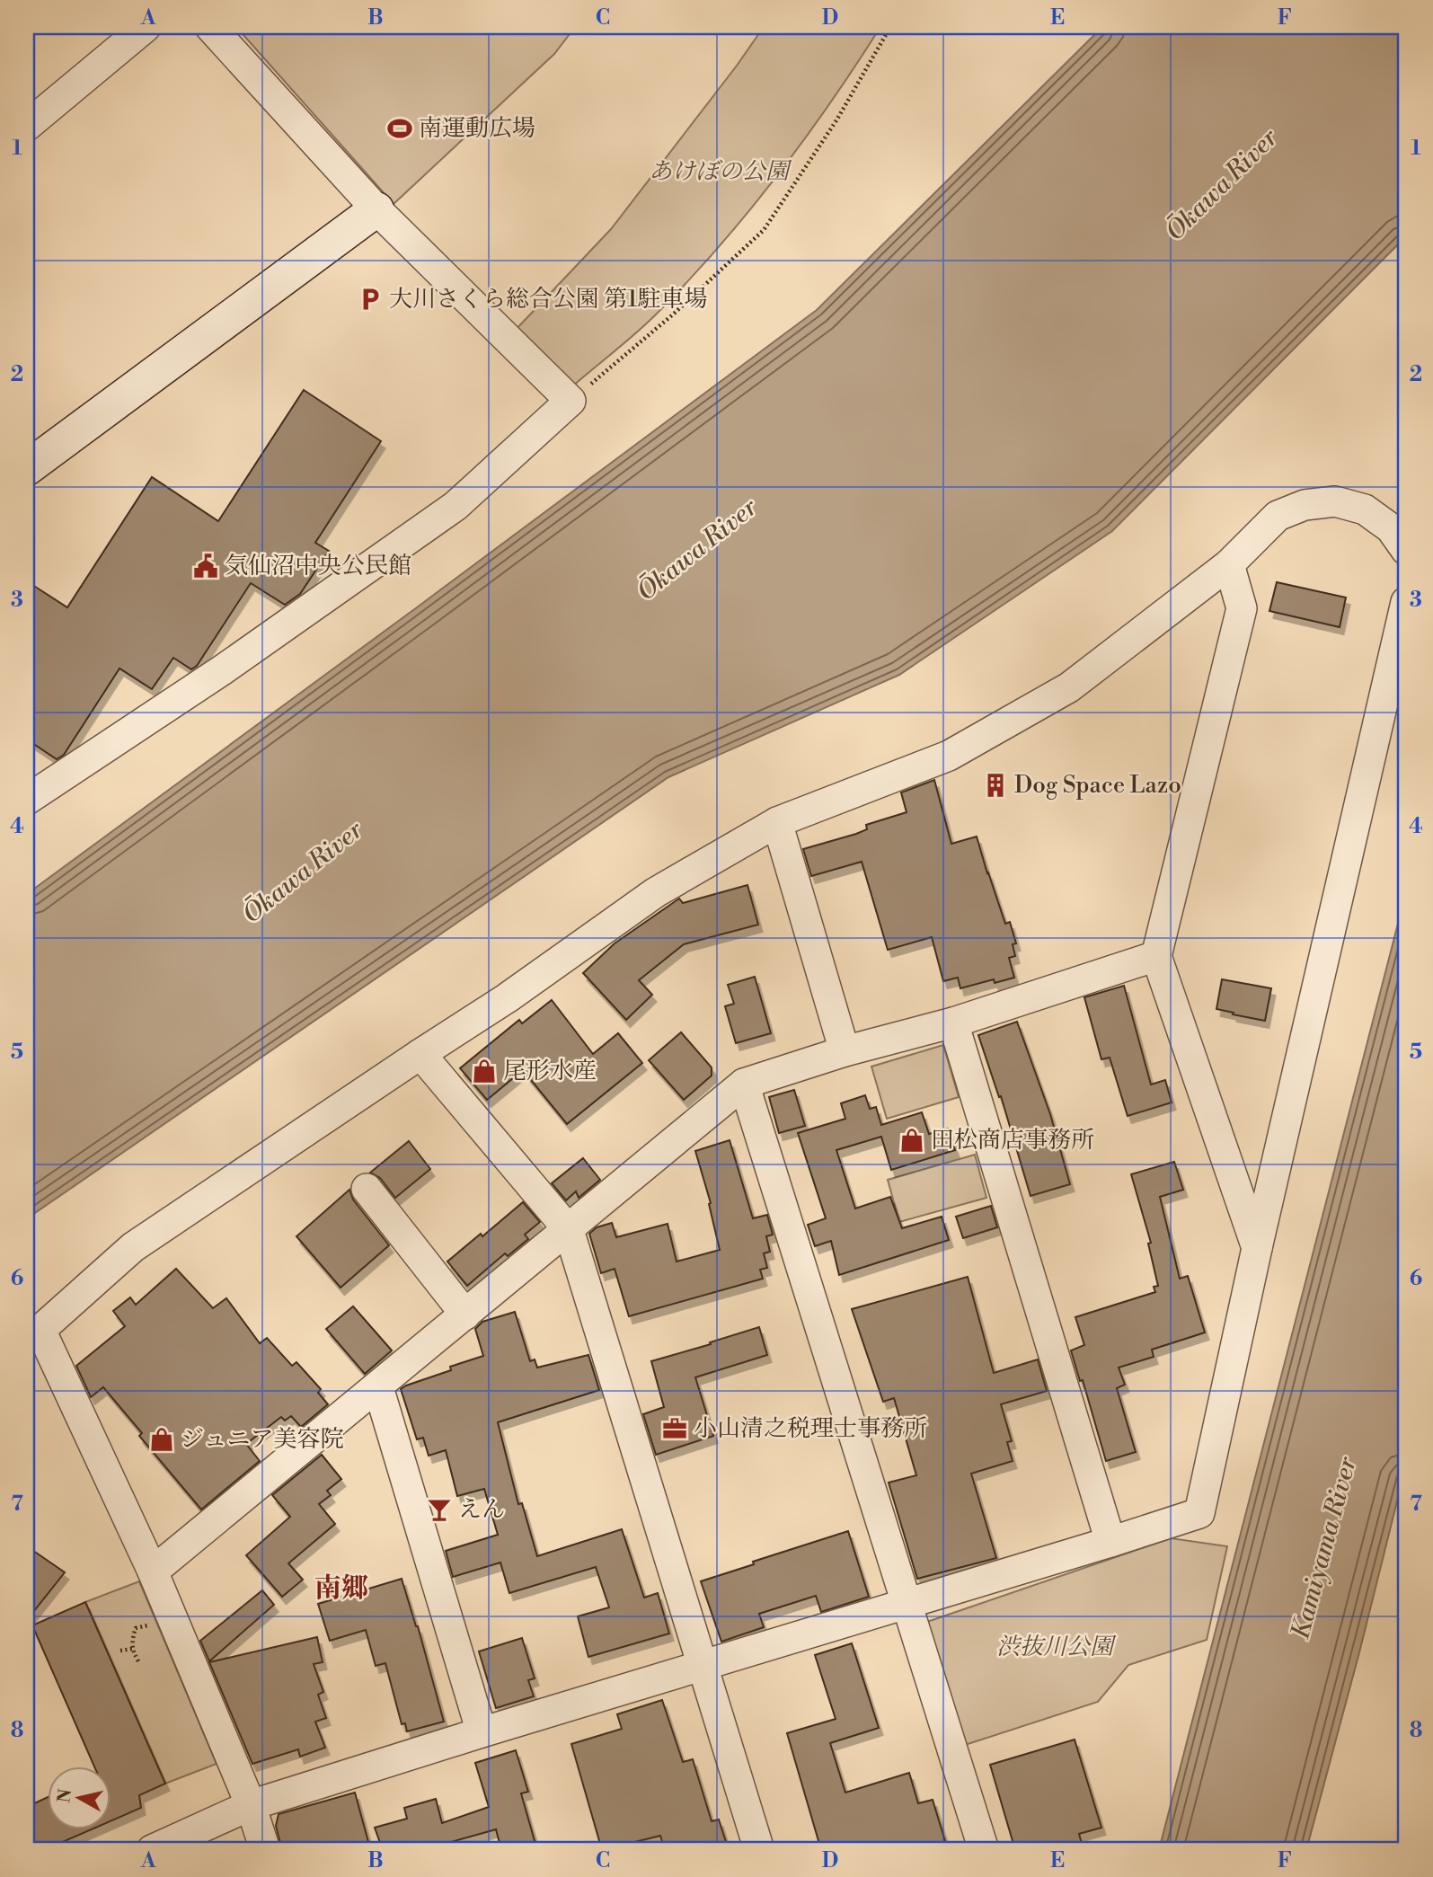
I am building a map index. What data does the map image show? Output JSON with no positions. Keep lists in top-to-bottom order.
{
  "districts": ["南郷"],
  "water": ["Ōkawa River", "Kamiyama River"],
  "parks": ["あけぼの公園", "渋抜川公園"],
  "places": {
    "sports": ["南運動広場"],
    "parking": ["大川さくら総合公園 第1駐車場"],
    "public building": ["気仙沼中央公民館"],
    "building": ["Dog Space Lazo"],
    "shop": ["尾形水産", "田松商店事務所", "ジュニア美容院"],
    "office": ["小山清之税理士事務所"],
    "bar": ["えん"]
  },
  "north": "left",
  "grid": {
    "columns": [
      "A",
      "B",
      "C",
      "D",
      "E",
      "F"
    ],
    "rows": [
      "1",
      "2",
      "3",
      "4",
      "5",
      "6",
      "7",
      "8"
    ]
  }
}
